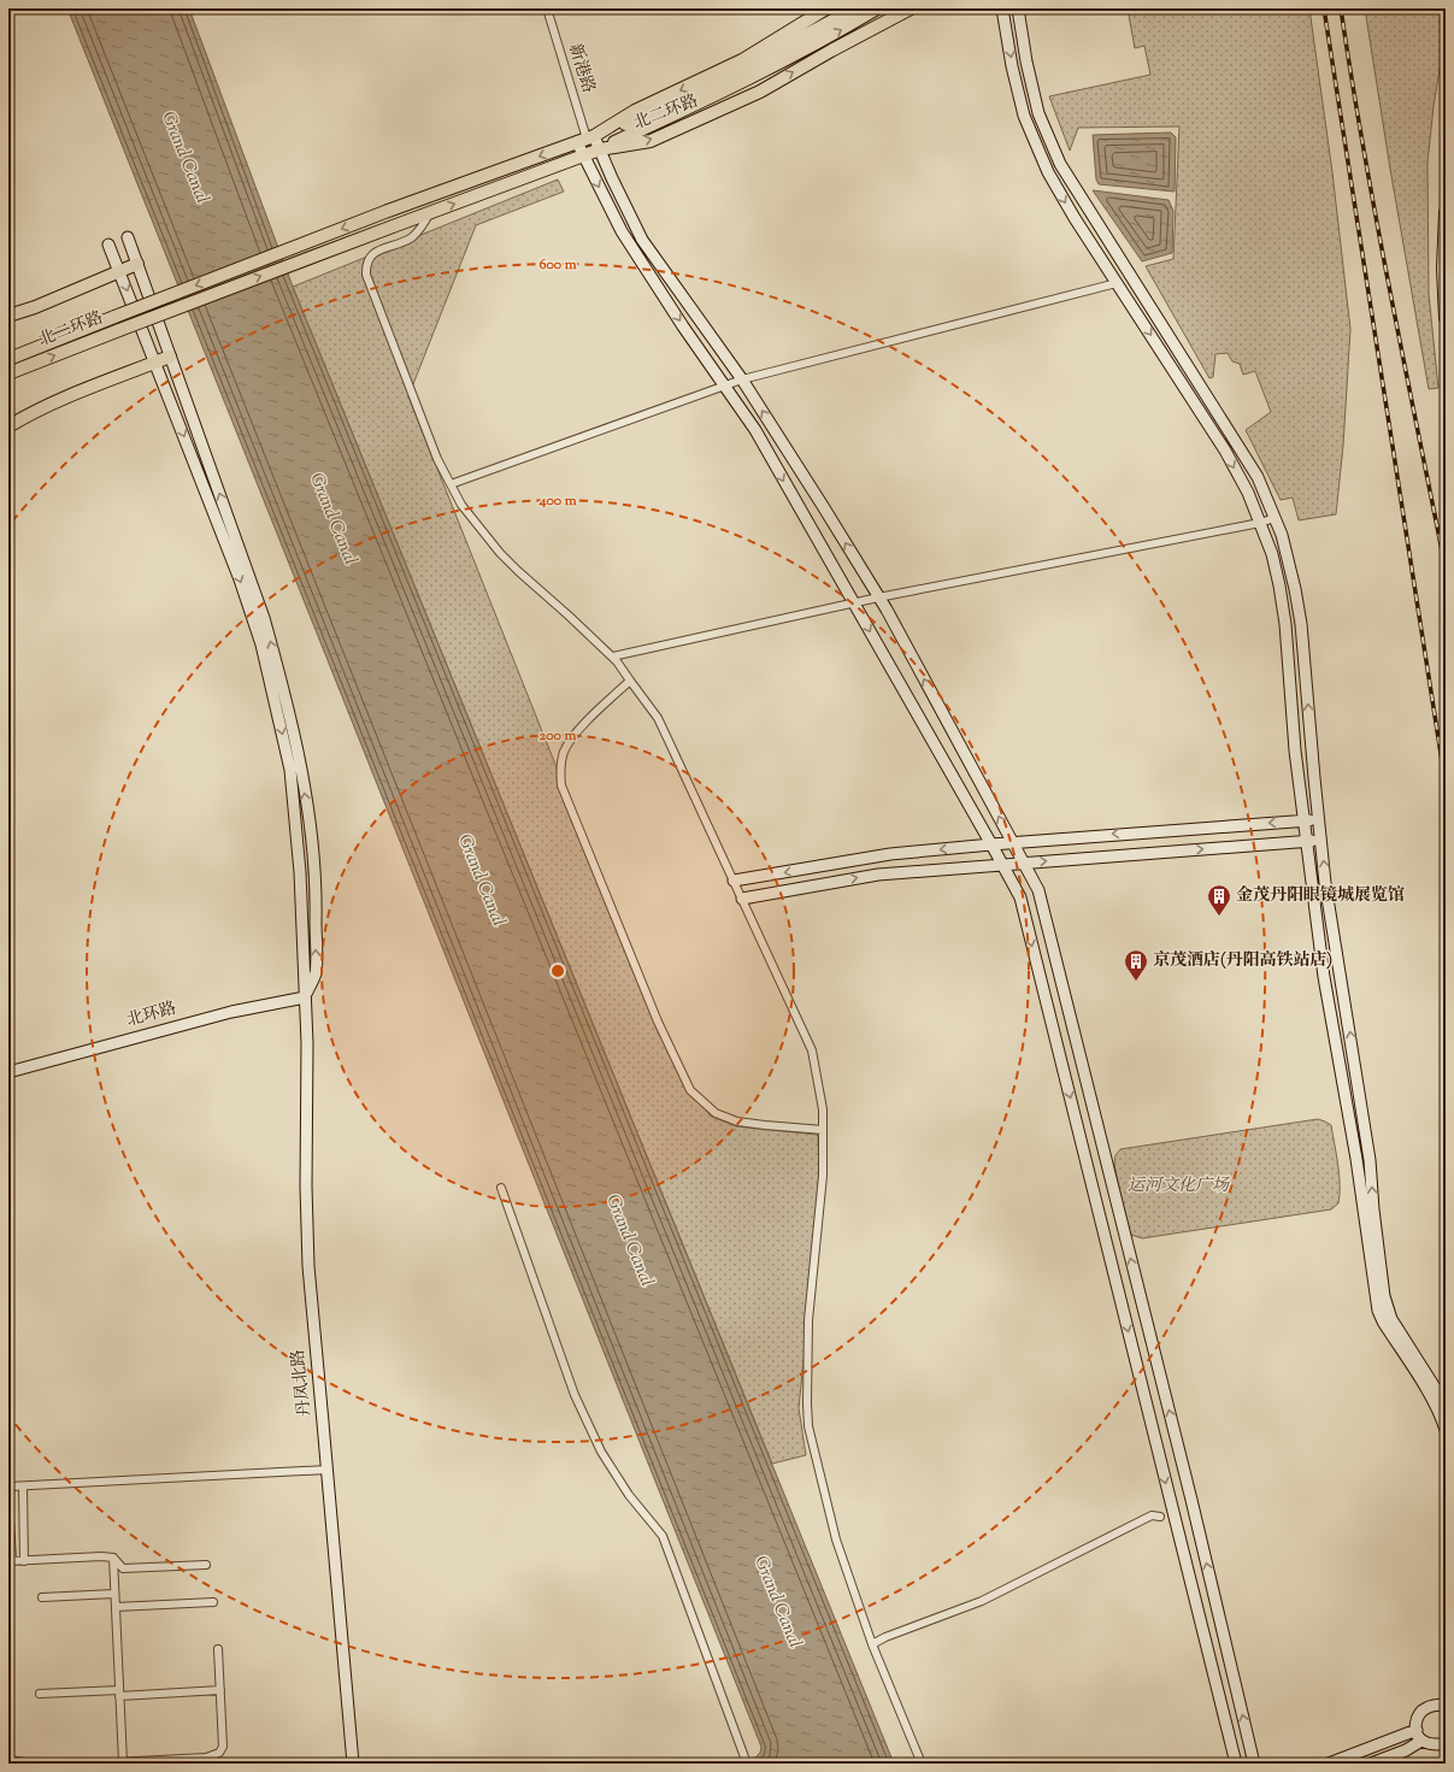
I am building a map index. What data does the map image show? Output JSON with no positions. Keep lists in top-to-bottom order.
{
  "streets": {
    "main road": ["北二环路"],
    "street": ["新港路", "北环路", "丹凤北路"]
  },
  "crossings": [
    ["新港路", "北二环路"],
    ["北环路", "丹凤北路"]
  ],
  "water": ["Grand Canal"],
  "parks": ["运河文化广场"],
  "places": {
    "building": ["金茂丹阳眼镜城展览馆", "京茂酒店(丹阳高铁站店)"]
  },
  "rings": ["600 m", "400 m", "200 m"]
}
